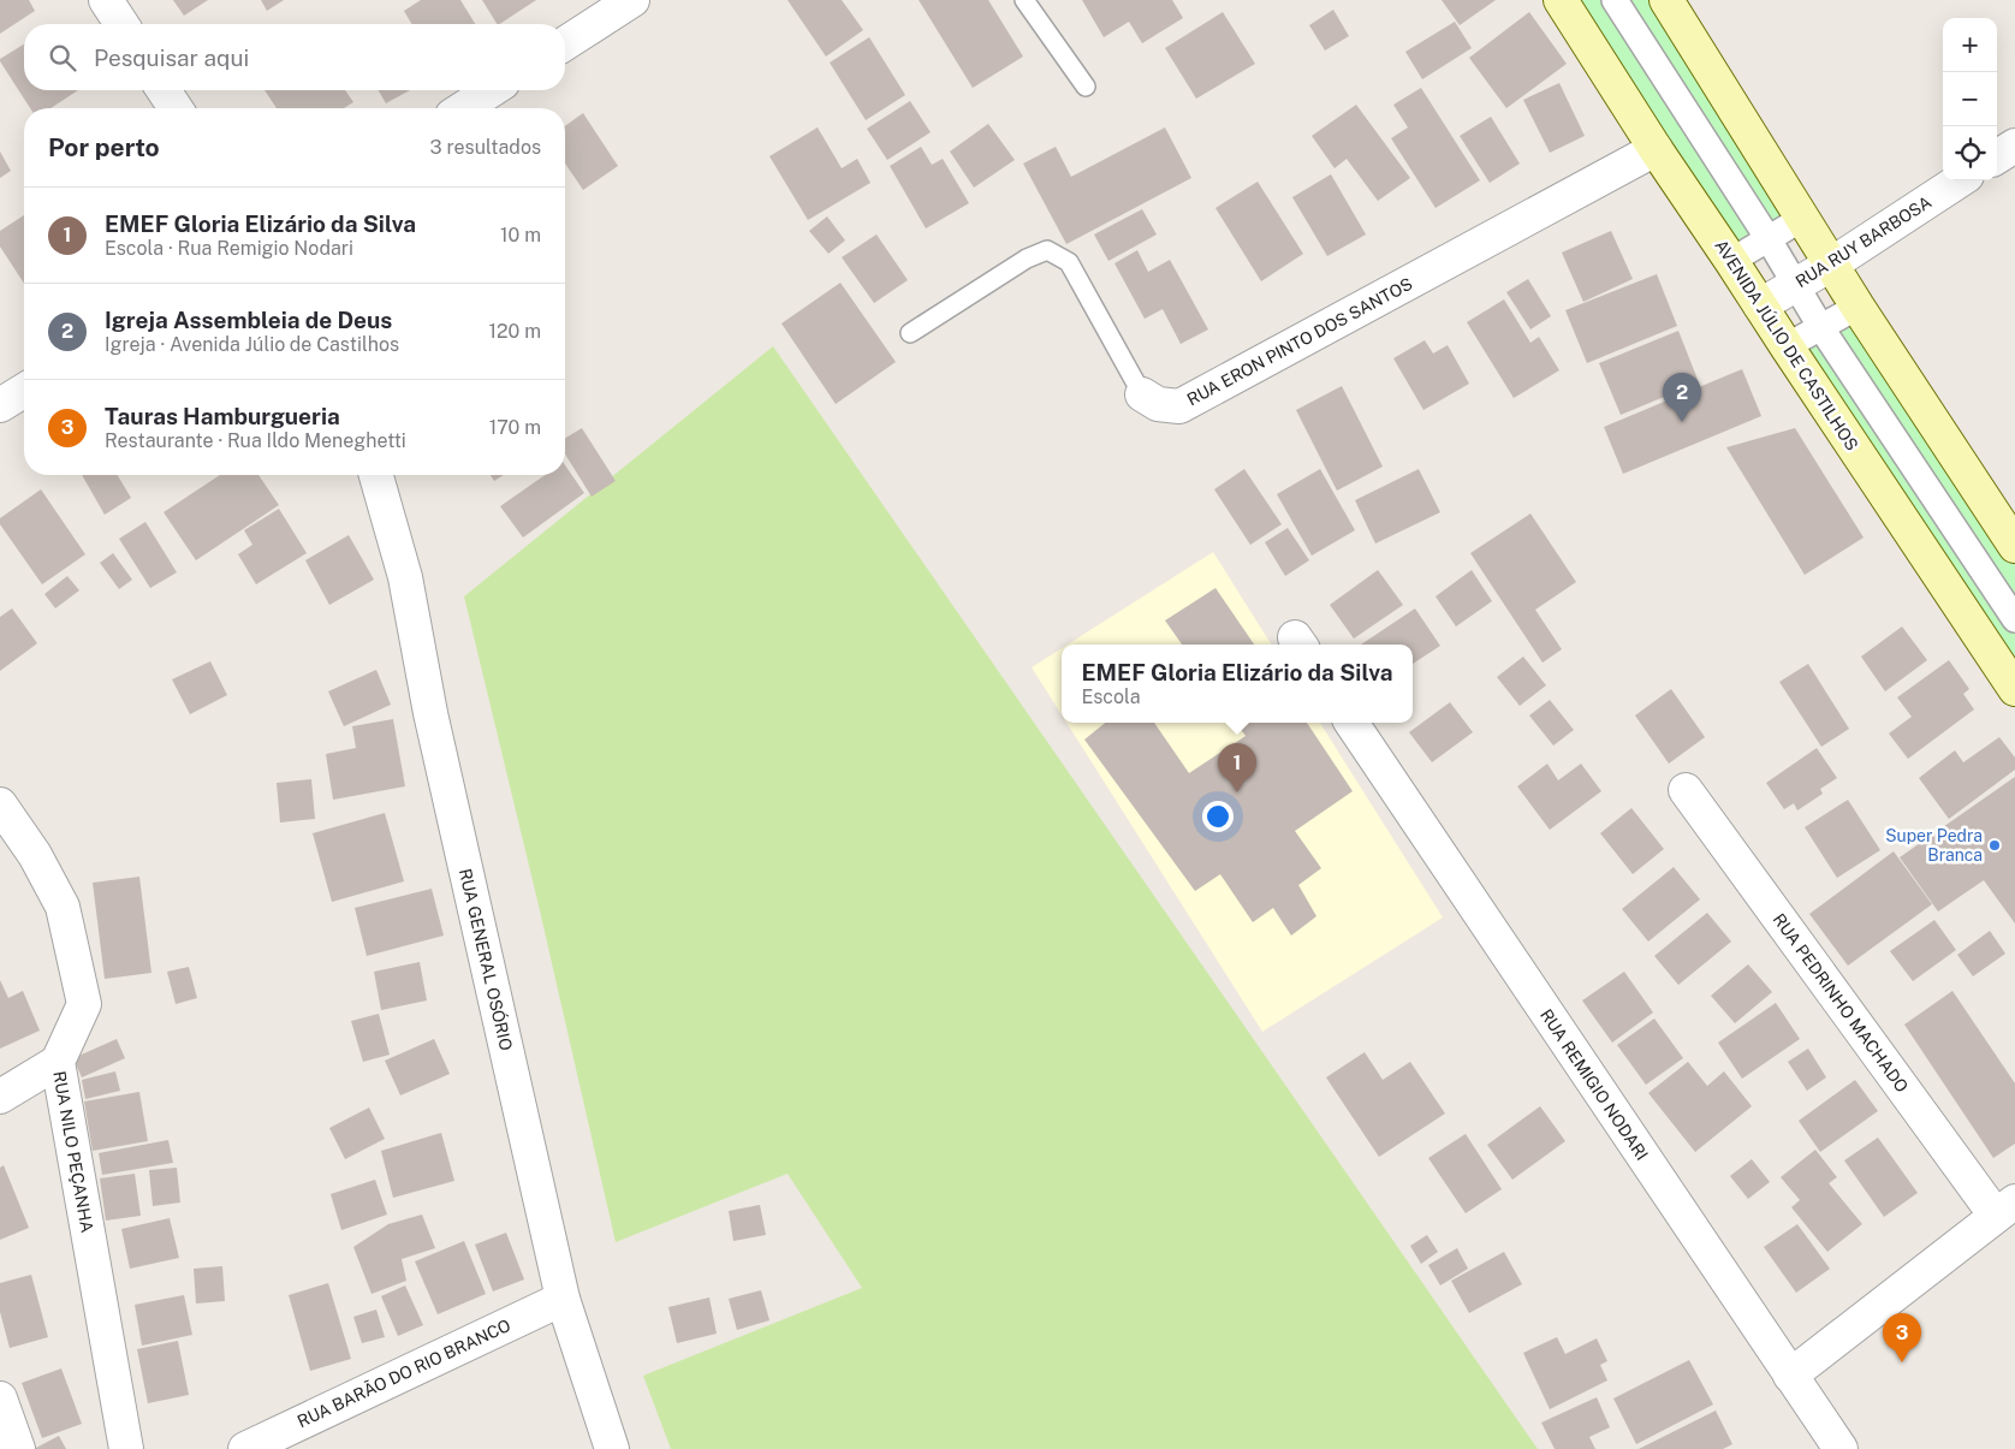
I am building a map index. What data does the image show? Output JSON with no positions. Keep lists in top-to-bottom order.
{
  "streets": {
    "main road": ["AVENIDA JÚLIO DE CASTILHOS"],
    "street": [
      "RUA RUY BARBOSA",
      "RUA ERON PINTO DOS SANTOS",
      "RUA GENERAL OSÓRIO",
      "RUA PEDRINHO MACHADO",
      "RUA REMIGIO NODARI",
      "RUA NILO PEÇANHA",
      "RUA BARÃO DO RIO BRANCO"
    ]
  },
  "crossings": [
    ["RUA RUY BARBOSA", "AVENIDA JÚLIO DE CASTILHOS"],
    ["RUA ERON PINTO DOS SANTOS", "AVENIDA JÚLIO DE CASTILHOS"],
    ["RUA GENERAL OSÓRIO", "RUA BARÃO DO RIO BRANCO"]
  ],
  "places": ["Super Pedra Branca"],
  "page": {
    "map_buttons": ["+", "−"],
    "search": "Pesquisar aqui",
    "heading": ["Por perto", "3 resultados"],
    "list": [
      {
        "mark": "1",
        "name": "EMEF Gloria Elizário da Silva",
        "note": "Escola · Rua Remigio Nodari",
        "value": "10 m"
      },
      {
        "mark": "2",
        "name": "Igreja Assembleia de Deus",
        "note": "Igreja · Avenida Júlio de Castilhos",
        "value": "120 m"
      },
      {
        "mark": "3",
        "name": "Tauras Hamburgueria",
        "note": "Restaurante · Rua Ildo Meneghetti",
        "value": "170 m"
      }
    ],
    "pins": ["2", "1", "3"],
    "popup": ["EMEF Gloria Elizário da Silva", "Escola"]
  }
}
